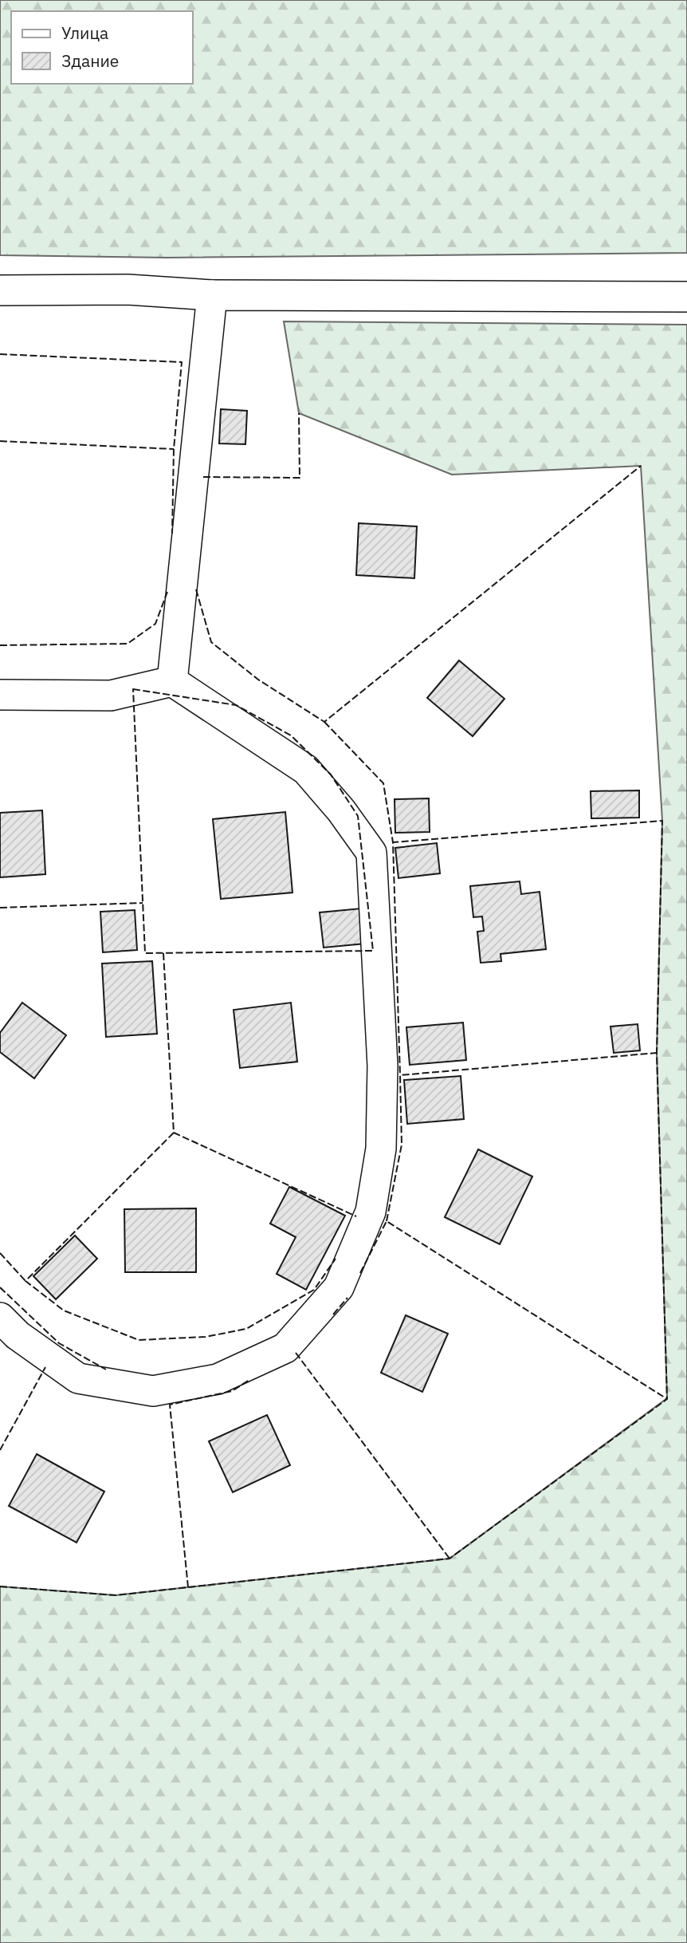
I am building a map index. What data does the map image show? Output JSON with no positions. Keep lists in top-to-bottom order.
{
  "legend": ["Улица", "Здание"]
}
